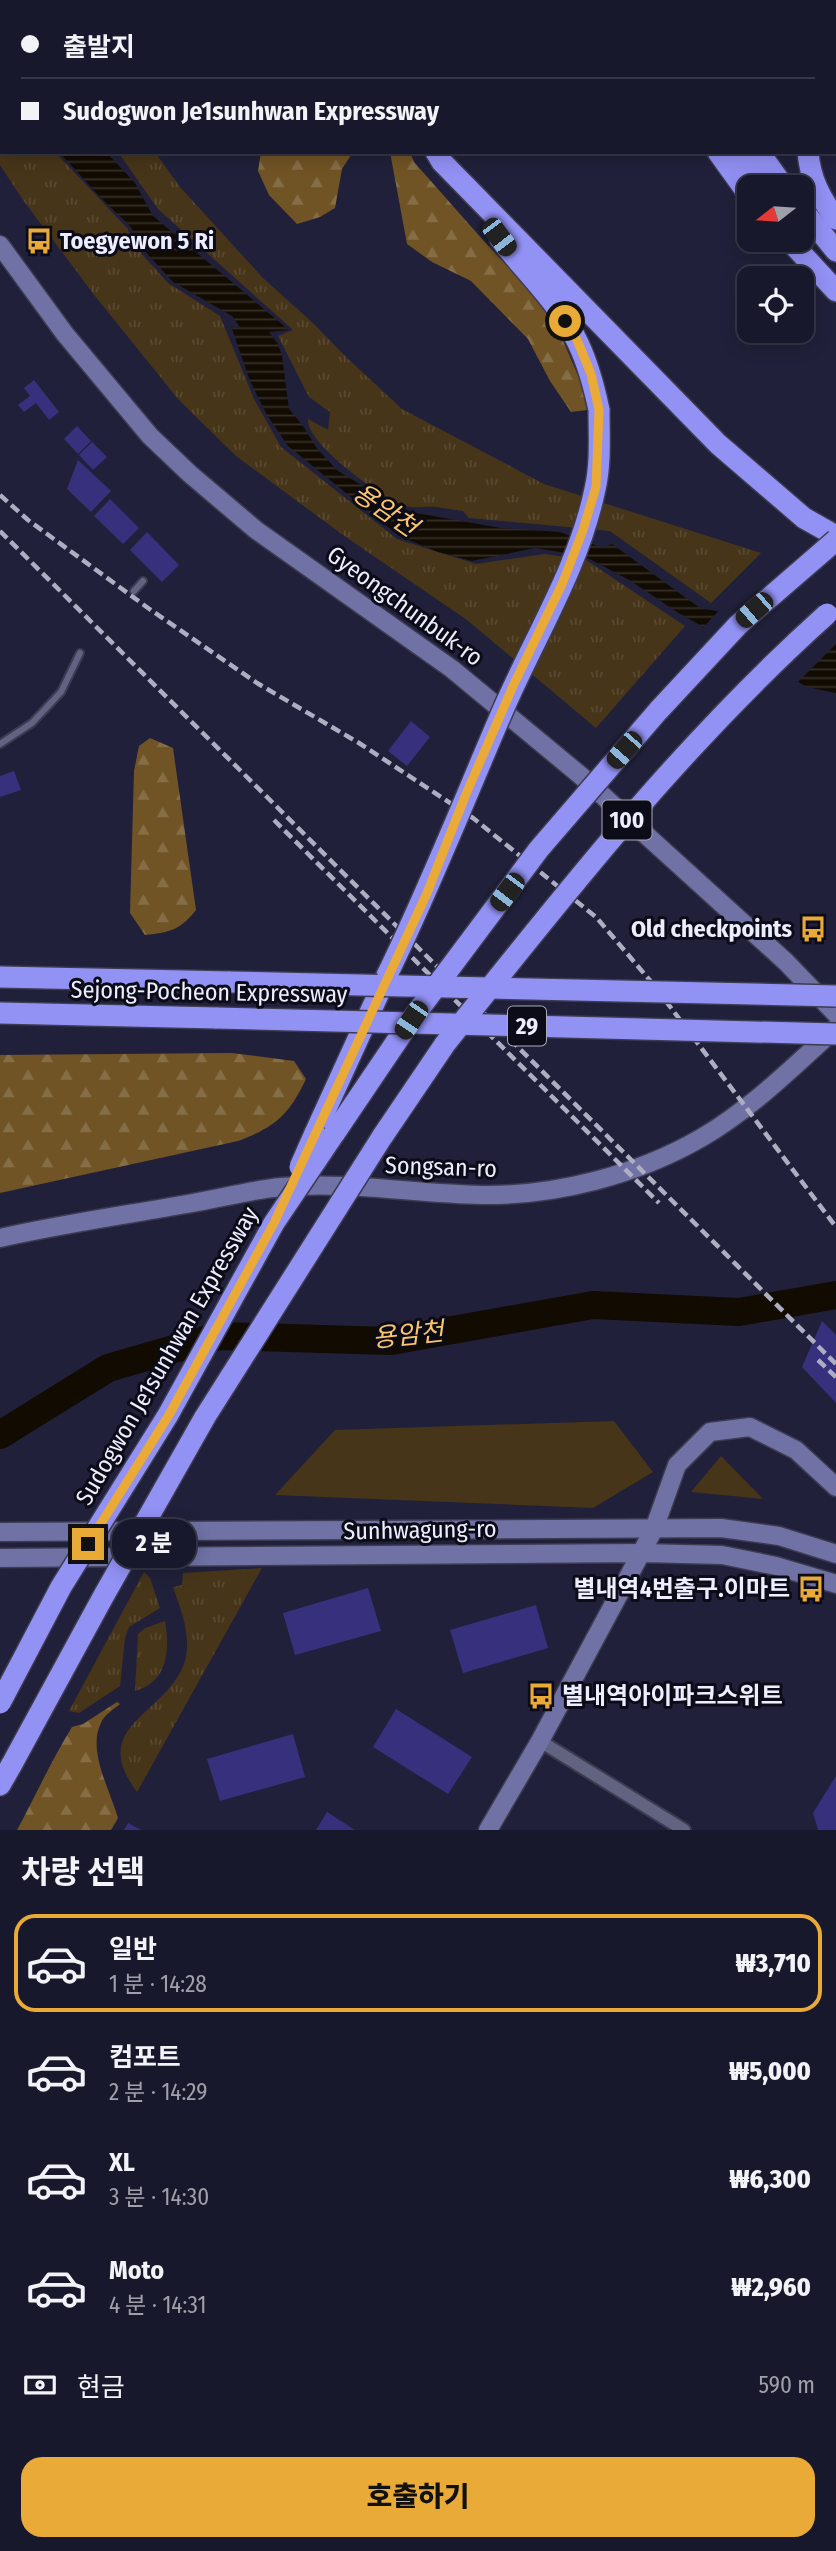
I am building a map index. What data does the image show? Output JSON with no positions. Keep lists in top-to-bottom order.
{
  "streets": {
    "highway": [
      "100",
      "Sejong-Pocheon Expressway",
      "29",
      "Sudogwon Je1sunhwan Expressway"
    ],
    "street": ["Gyeongchunbuk-ro", "Songsan-ro", "Sunhwagung-ro"]
  },
  "water": ["용암천"],
  "places": {
    "bus stop": [
      "Toegyewon 5 Ri",
      "Old checkpoints",
      "별내역4번출구.이마트",
      "별내역아이파크스위트"
    ]
  },
  "north": "left",
  "page": {
    "banner": ["출발지", "Sudogwon Je1sunhwan Expressway"],
    "bubble": "2 분",
    "heading": "차량 선택",
    "list": [
      {
        "name": "일반",
        "note": "1 분 · 14:28",
        "value": "₩3,710"
      },
      {
        "name": "컴포트",
        "note": "2 분 · 14:29",
        "value": "₩5,000"
      },
      {
        "name": "XL",
        "note": "3 분 · 14:30",
        "value": "₩6,300"
      },
      {
        "name": "Moto",
        "note": "4 분 · 14:31",
        "value": "₩2,960"
      }
    ],
    "pay": ["현금", "590 m"],
    "buttons": "호출하기"
  }
}
